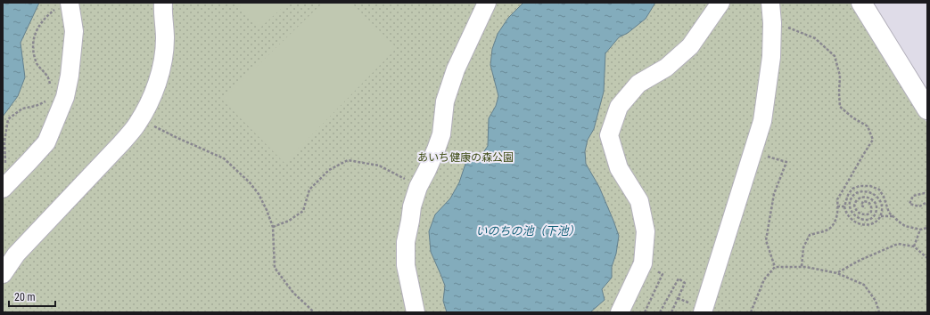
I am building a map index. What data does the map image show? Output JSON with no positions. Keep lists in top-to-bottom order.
{
  "water": ["いのちの池（下池）"],
  "parks": ["あいち健康の森公園"],
  "scale_bar": "20 m"
}
